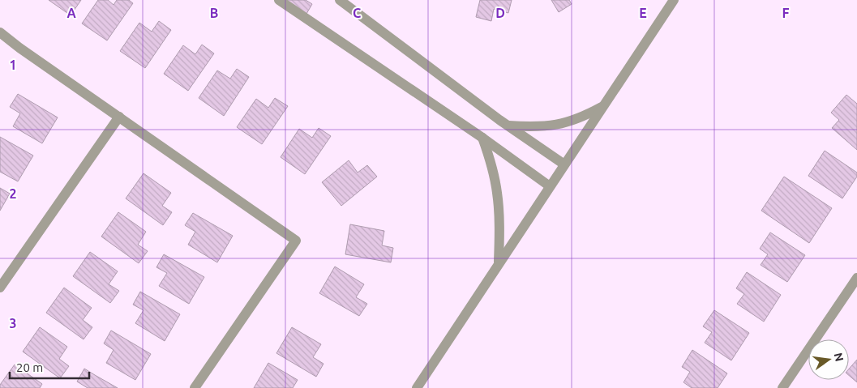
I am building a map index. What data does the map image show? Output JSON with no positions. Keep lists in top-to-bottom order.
{
  "scale_bar": "20 m",
  "north": "right",
  "grid": {
    "columns": [
      "A",
      "B",
      "C",
      "D",
      "E",
      "F"
    ],
    "rows": ["1", "2", "3"]
  }
}
